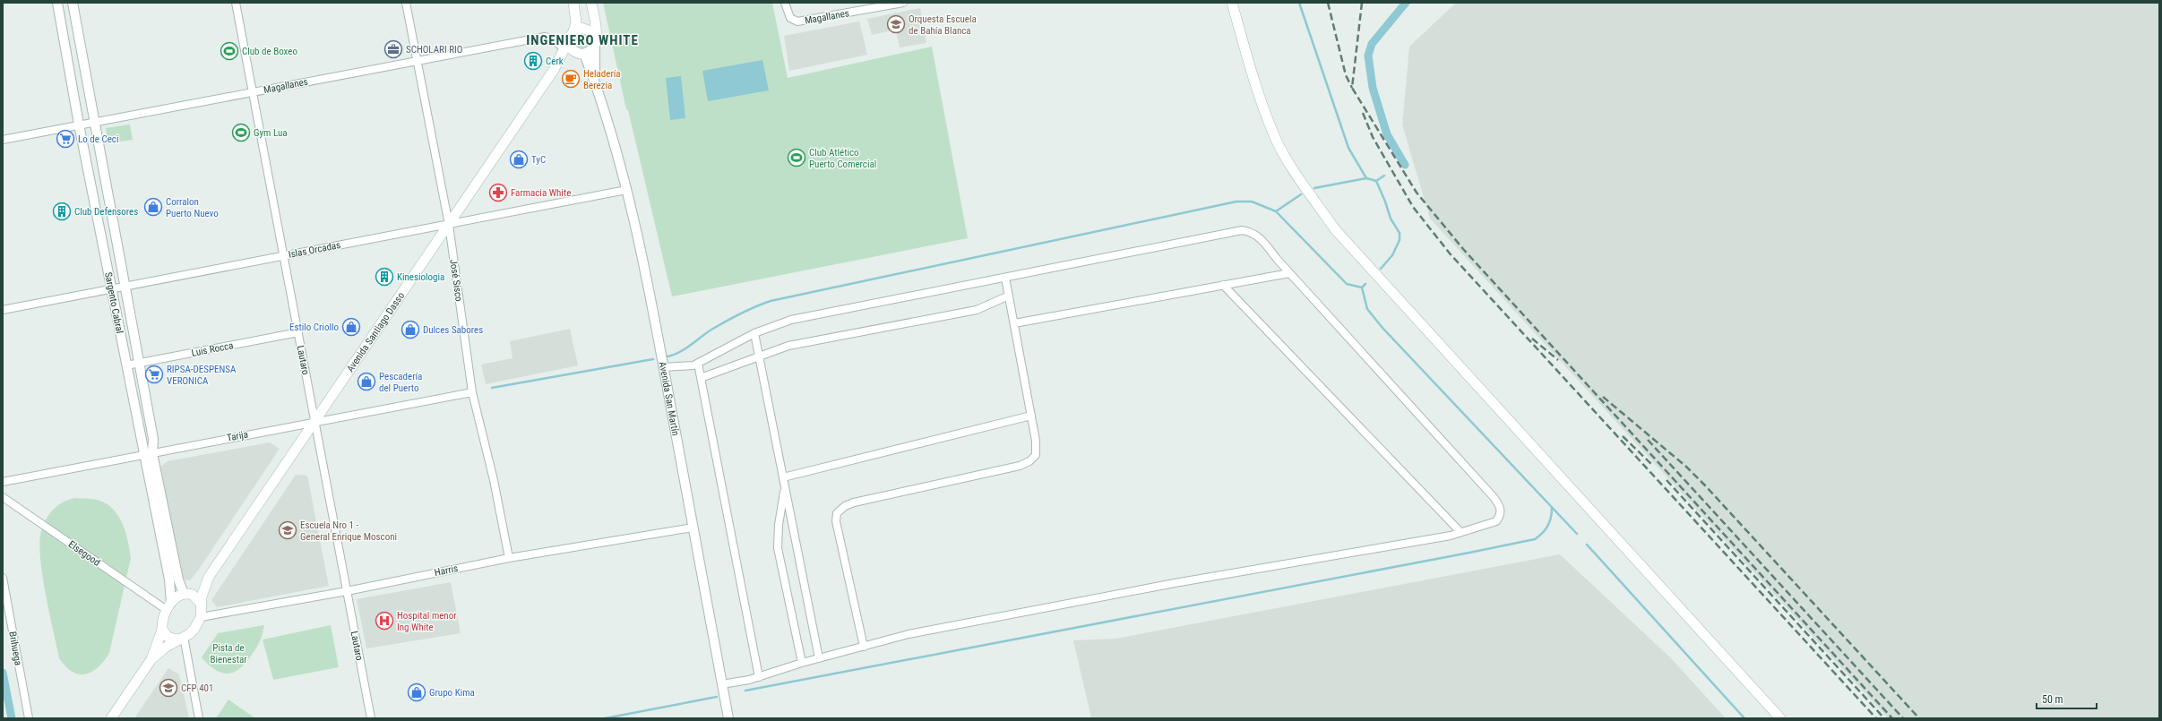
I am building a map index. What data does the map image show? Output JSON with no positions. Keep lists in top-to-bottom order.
{
  "streets": {
    "main road": ["Avenida Santiago Dasso", "Avenida San Martín"],
    "street": [
      "Magallanes",
      "Islas Orcadas",
      "José Sisco",
      "Sargento Cabral",
      "Luis Rocca",
      "Lautaro",
      "Tarija",
      "Elsegood",
      "Harris",
      "Brihuega"
    ]
  },
  "crossings": [
    ["Magallanes", "José Sisco"],
    ["Magallanes", "Sargento Cabral"],
    ["Magallanes", "Avenida Santiago Dasso"],
    ["Magallanes", "Lautaro"],
    ["Islas Orcadas", "José Sisco"],
    ["Islas Orcadas", "Sargento Cabral"],
    ["Islas Orcadas", "Avenida Santiago Dasso"],
    ["Islas Orcadas", "Lautaro"],
    ["Islas Orcadas", "Avenida San Martín"],
    ["José Sisco", "Avenida Santiago Dasso"],
    ["José Sisco", "Tarija"],
    ["José Sisco", "Harris"],
    ["Sargento Cabral", "Avenida Santiago Dasso"],
    ["Sargento Cabral", "Luis Rocca"],
    ["Sargento Cabral", "Tarija"],
    ["Sargento Cabral", "Elsegood"],
    ["Sargento Cabral", "Harris"],
    ["Avenida Santiago Dasso", "Lautaro"],
    ["Avenida Santiago Dasso", "Avenida San Martín"],
    ["Avenida Santiago Dasso", "Tarija"],
    ["Avenida Santiago Dasso", "Elsegood"],
    ["Avenida Santiago Dasso", "Harris"],
    ["Luis Rocca", "Lautaro"],
    ["Lautaro", "Tarija"],
    ["Lautaro", "Harris"],
    ["Avenida San Martín", "Harris"],
    ["Elsegood", "Harris"]
  ],
  "districts": ["INGENIERO WHITE"],
  "parks": ["Pista de Bienestar"],
  "places": {
    "school or university": ["Orquesta Escuela de Bahía Blanca", "Escuela Nro 1 - General Enrique Mosconi", "CFP 401"],
    "office": ["SCHOLARI RIO"],
    "sports": ["Club de Boxeo", "Gym Lua", "Club Atlético Puerto Comercial"],
    "building": ["Cerk", "Club Defensores", "Kinesiologia"],
    "cafe": ["Heladería Berezia"],
    "supermarket": ["Lo de Ceci", "RIPSA-DESPENSA VERONICA"],
    "shop": [
      "TyC",
      "Corralon Puerto Nuevo",
      "Estilo Criollo",
      "Dulces Sabores",
      "Pescadería del Puerto",
      "Grupo Kima"
    ],
    "pharmacy": ["Farmacia White"],
    "hospital": ["Hospital menor Ing White"]
  },
  "scale_bar": "50 m"
}
